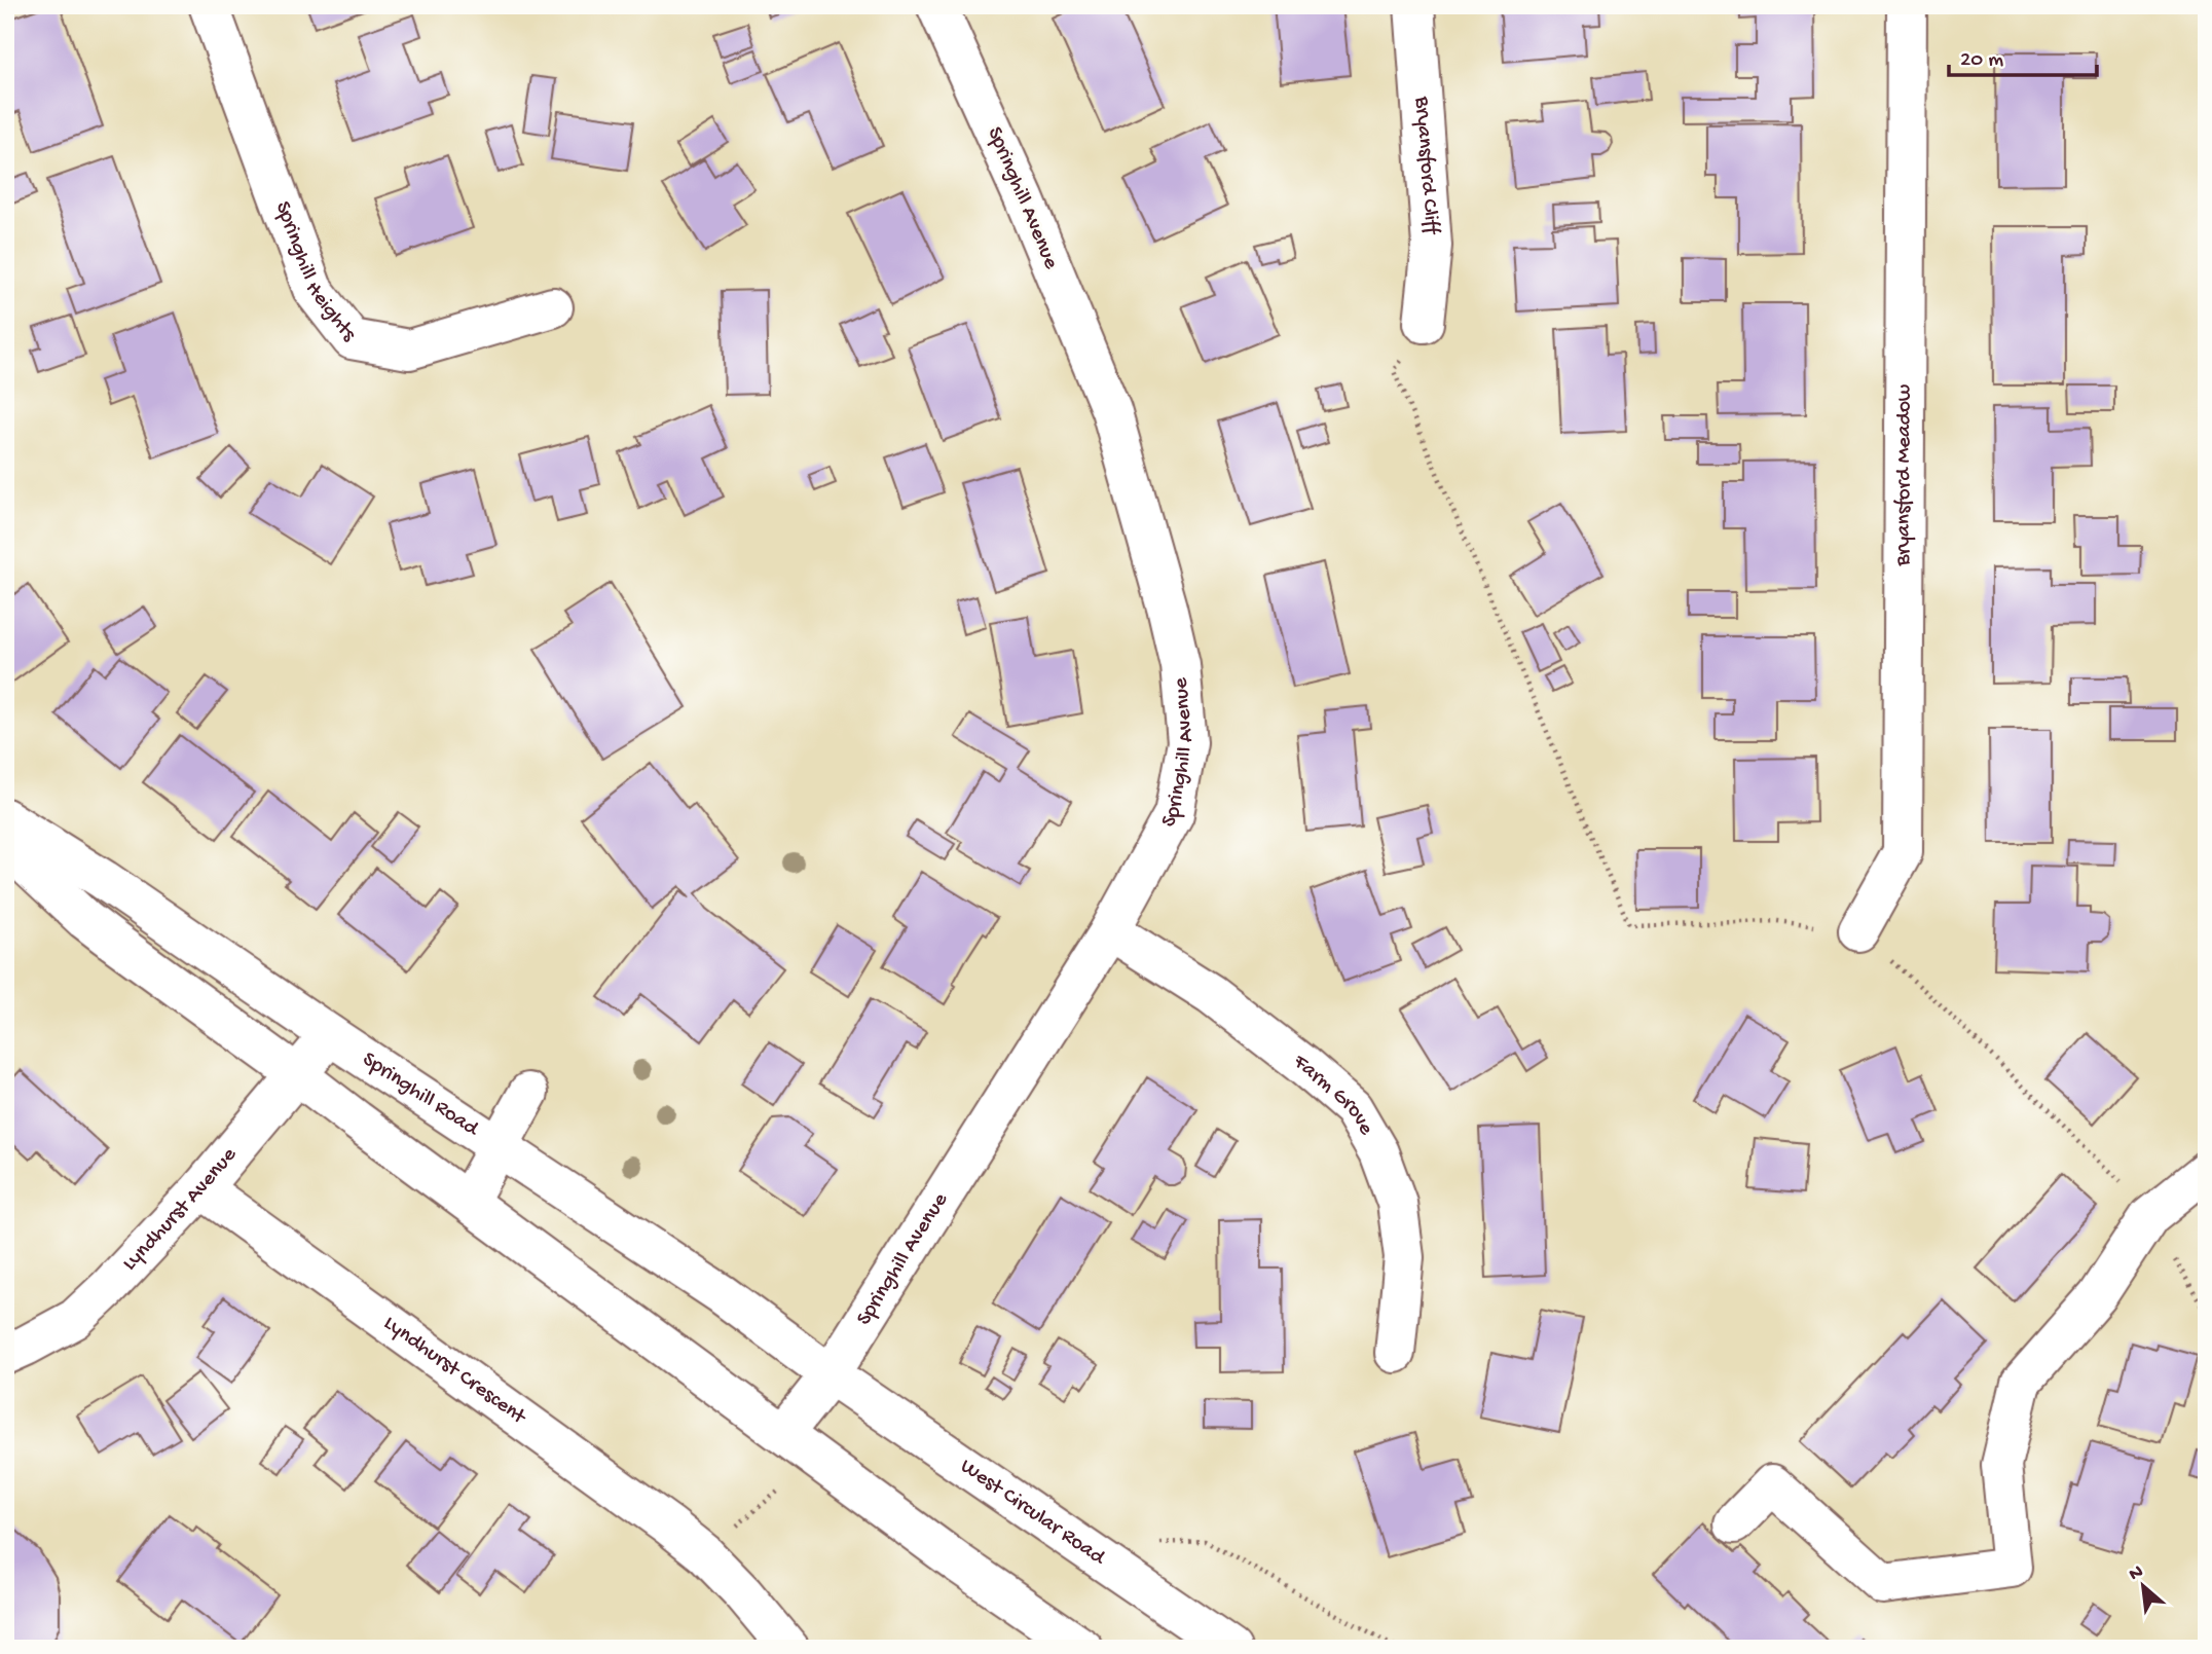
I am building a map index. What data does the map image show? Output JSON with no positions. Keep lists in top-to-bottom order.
{
  "streets": {
    "street": [
      "Bryansford Cliff",
      "Springhill Avenue",
      "Springhill Heights",
      "Bryansford Meadow",
      "Springhill Road",
      "Farm Grove",
      "Lyndhurst Avenue",
      "Lyndhurst Crescent",
      "West Circular Road"
    ]
  },
  "crossings": [
    ["Springhill Avenue", "Springhill Road"],
    ["Springhill Avenue", "Farm Grove"],
    ["Springhill Avenue", "West Circular Road"],
    ["Springhill Road", "Lyndhurst Avenue"],
    ["Springhill Road", "West Circular Road"],
    ["Lyndhurst Avenue", "Lyndhurst Crescent"]
  ],
  "scale_bar": "20 m",
  "north": "top left"
}
